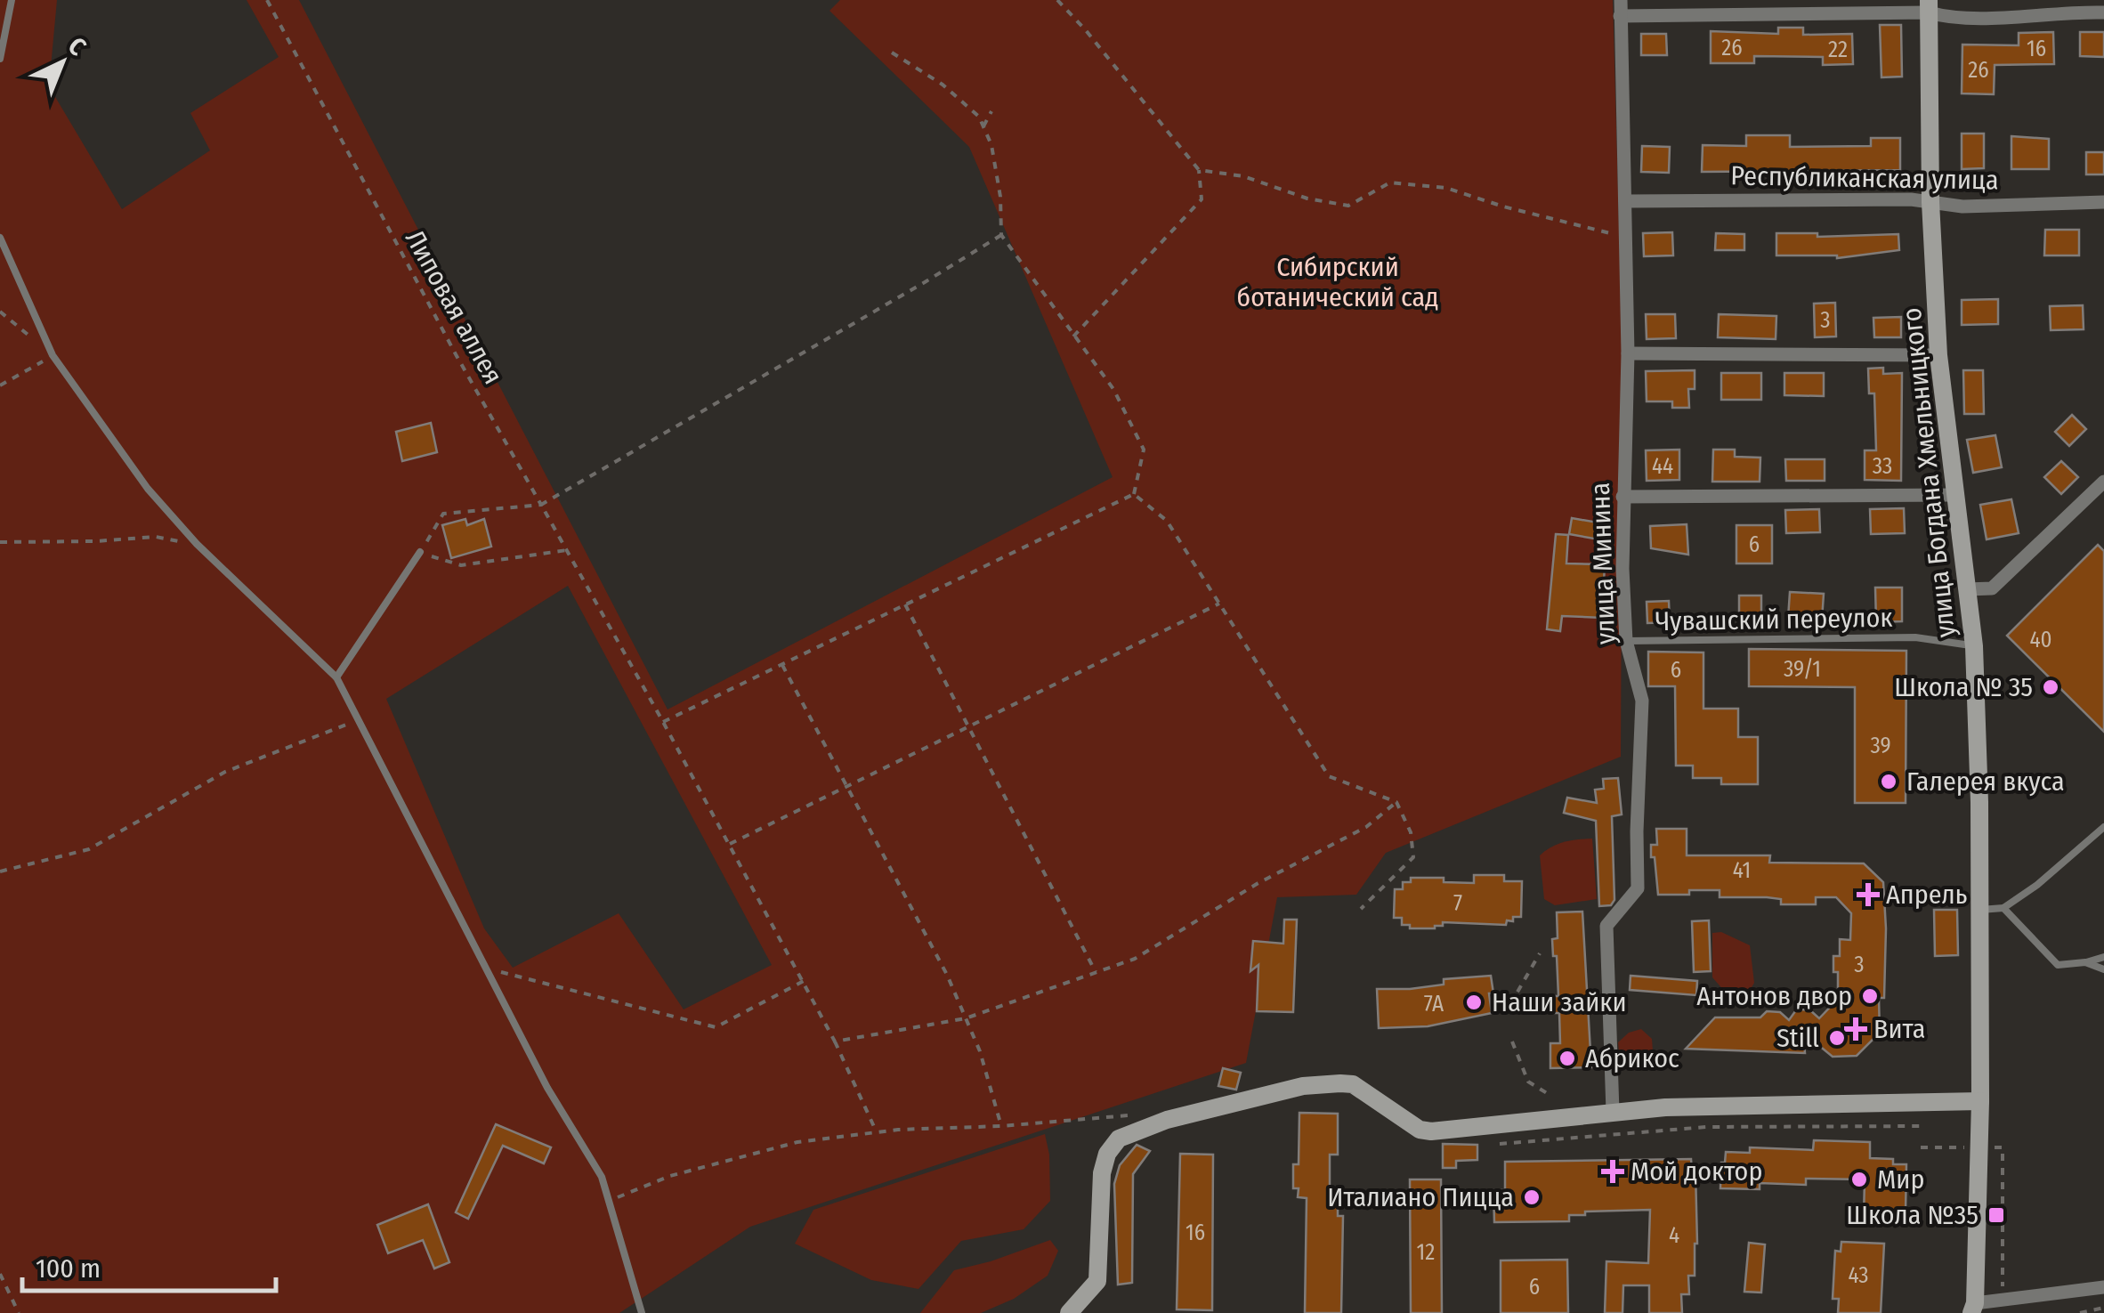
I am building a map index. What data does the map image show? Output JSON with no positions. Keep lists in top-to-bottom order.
{
  "streets": {
    "street": ["Республиканская улица", "улица Богдана Хмельницкого", "улица Минина"],
    "lane": ["Чувашский переулок"],
    "path": ["Липовая аллея"]
  },
  "crossings": [
    ["Республиканская улица", "улица Богдана Хмельницкого"],
    ["Республиканская улица", "улица Минина"],
    ["улица Богдана Хмельницкого", "Чувашский переулок"],
    ["улица Минина", "Чувашский переулок"]
  ],
  "parks": ["Сибирский ботанический сад"],
  "places": {
    "other": [
      "Школа № 35",
      "Галерея вкуса",
      "Антонов двор",
      "Наши зайки",
      "Still",
      "Абрикос",
      "Мир",
      "Италиано Пицца"
    ],
    "health": ["Апрель", "Вита", "Мой доктор"],
    "transit": ["Школа №35"]
  },
  "house_numbers": [
    "26",
    "16",
    "22",
    "26",
    "3",
    "44",
    "33",
    "6",
    "40",
    "39/1",
    "6",
    "39",
    "41",
    "7",
    "3",
    "7А",
    "16",
    "4",
    "12",
    "43",
    "6"
  ],
  "scale_bar": "100 m",
  "north": "top right"
}
